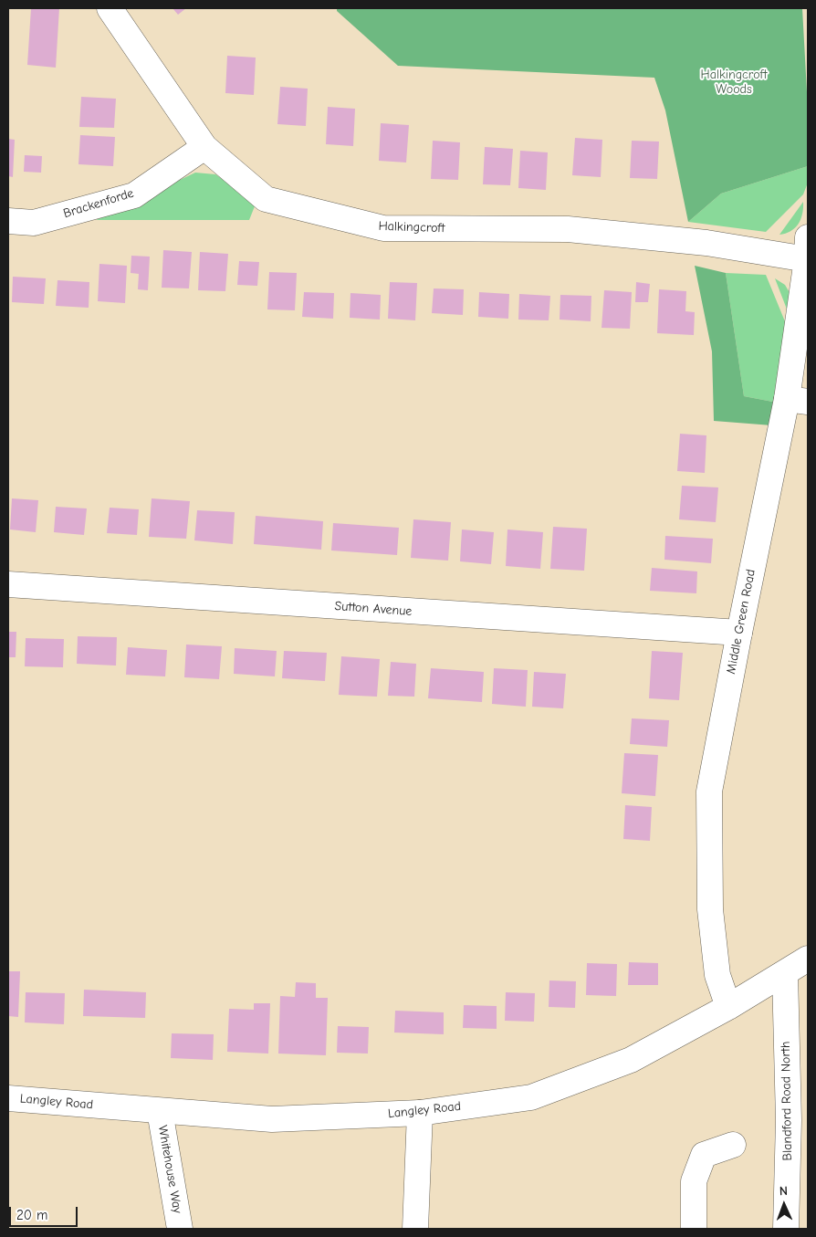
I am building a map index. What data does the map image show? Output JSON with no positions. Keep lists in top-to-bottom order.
{
  "streets": {
    "street": [
      "Brackenforde",
      "Halkingcroft",
      "Sutton Avenue",
      "Middle Green Road",
      "Blandford Road North",
      "Langley Road",
      "Whitehouse Way"
    ]
  },
  "crossings": [
    ["Brackenforde", "Halkingcroft"],
    ["Halkingcroft", "Middle Green Road"],
    ["Sutton Avenue", "Middle Green Road"],
    ["Middle Green Road", "Langley Road"],
    ["Blandford Road North", "Langley Road"],
    ["Langley Road", "Whitehouse Way"]
  ],
  "parks": ["Halkingcroft Woods"],
  "scale_bar": "20 m",
  "north": "top"
}
